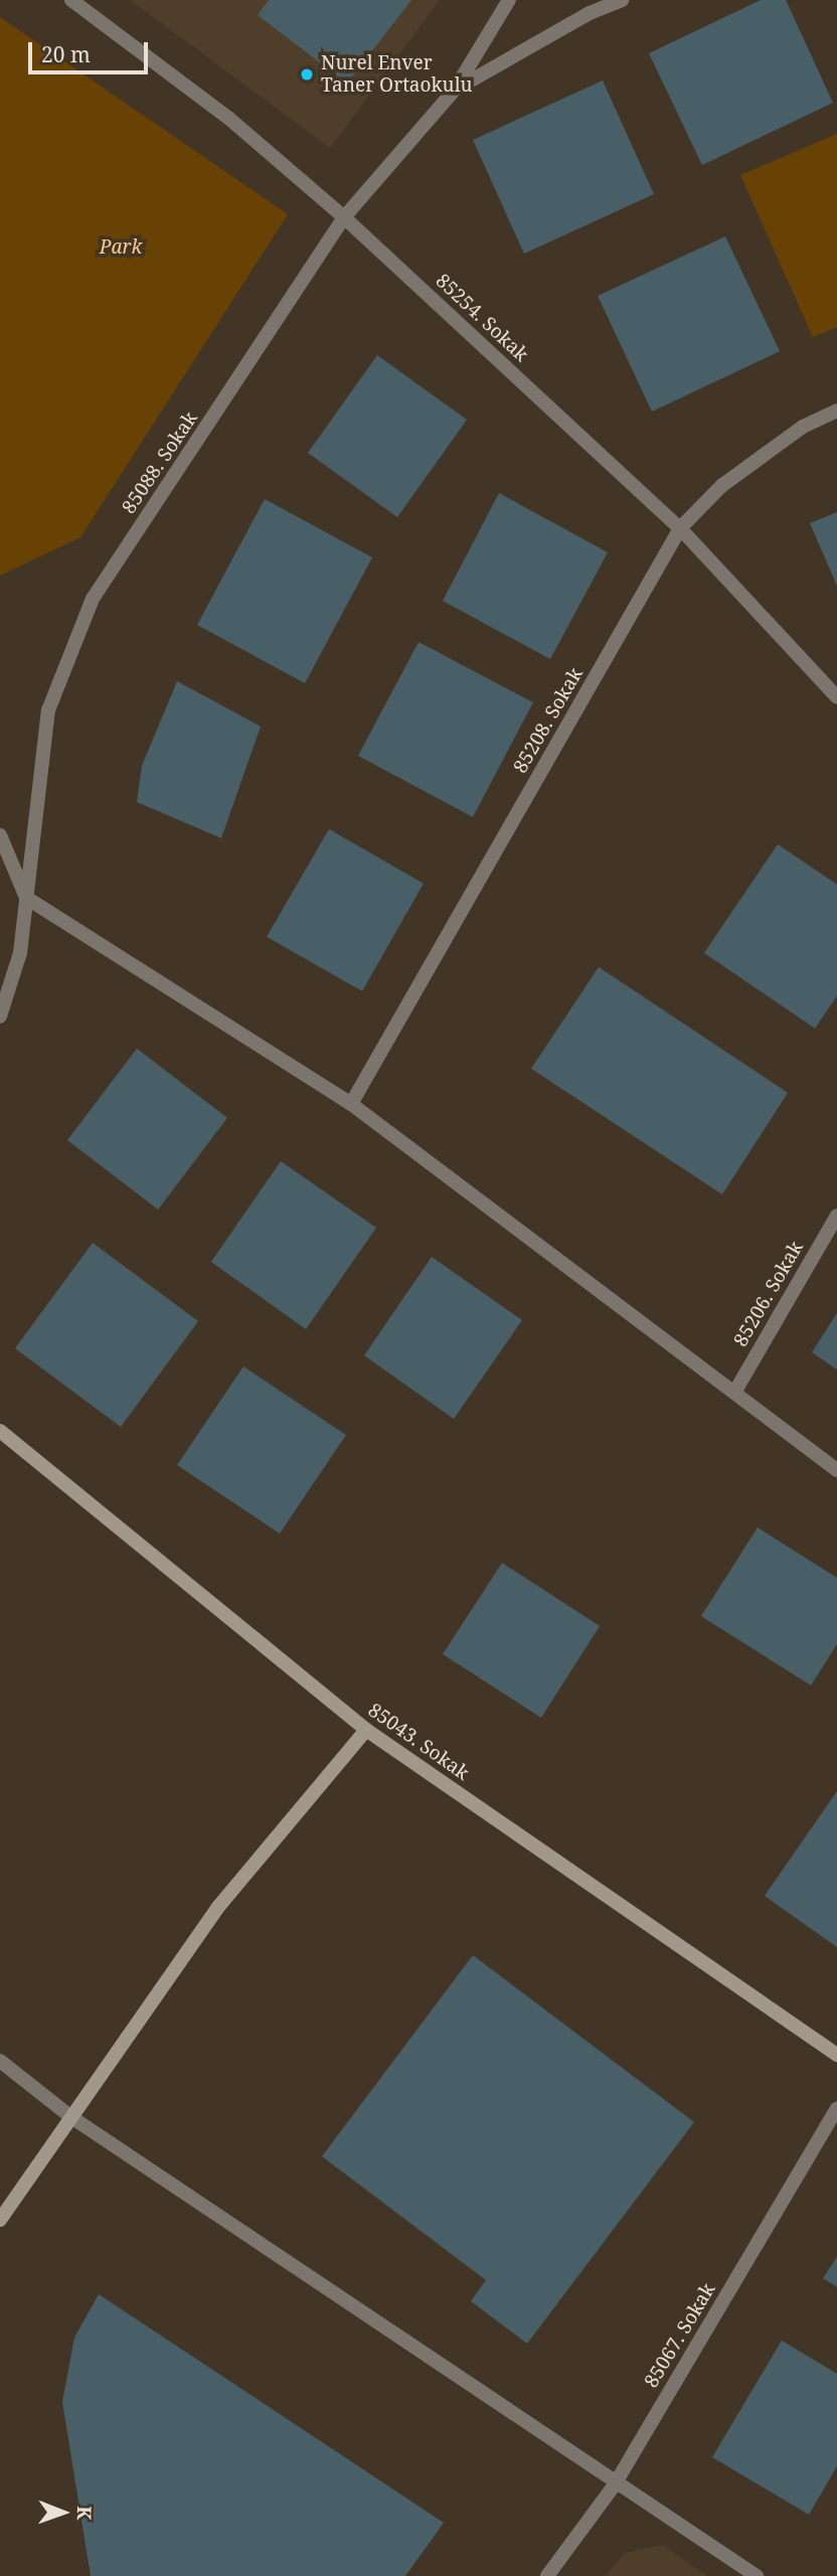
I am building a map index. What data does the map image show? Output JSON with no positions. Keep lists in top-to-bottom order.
{
  "streets": {
    "street": [
      "85254. Sokak",
      "85088. Sokak",
      "85208. Sokak",
      "85206. Sokak",
      "85043. Sokak",
      "85067. Sokak"
    ]
  },
  "crossings": [
    ["85254. Sokak", "85088. Sokak"],
    ["85254. Sokak", "85208. Sokak"]
  ],
  "parks": ["Park"],
  "places": ["Nurel Enver Taner Ortaokulu"],
  "scale_bar": "20 m",
  "north": "right"
}
